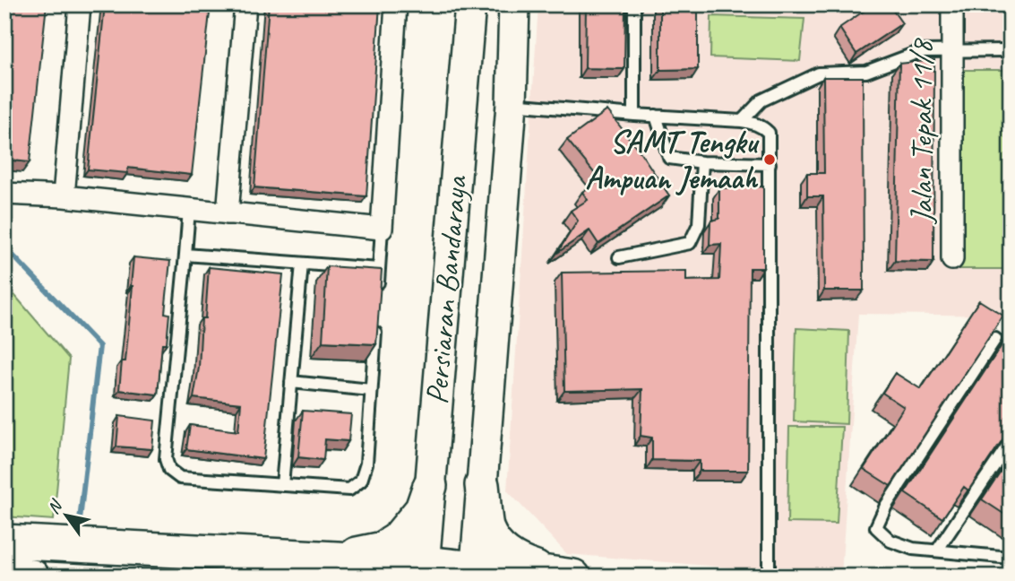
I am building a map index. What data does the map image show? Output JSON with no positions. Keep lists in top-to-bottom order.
{
  "streets": {
    "main road": ["Persiaran Bandaraya"],
    "street": ["Jalan Tepak 11/8"]
  },
  "places": ["SAMT Tengku Ampuan Jemaah"],
  "north": "top left"
}
